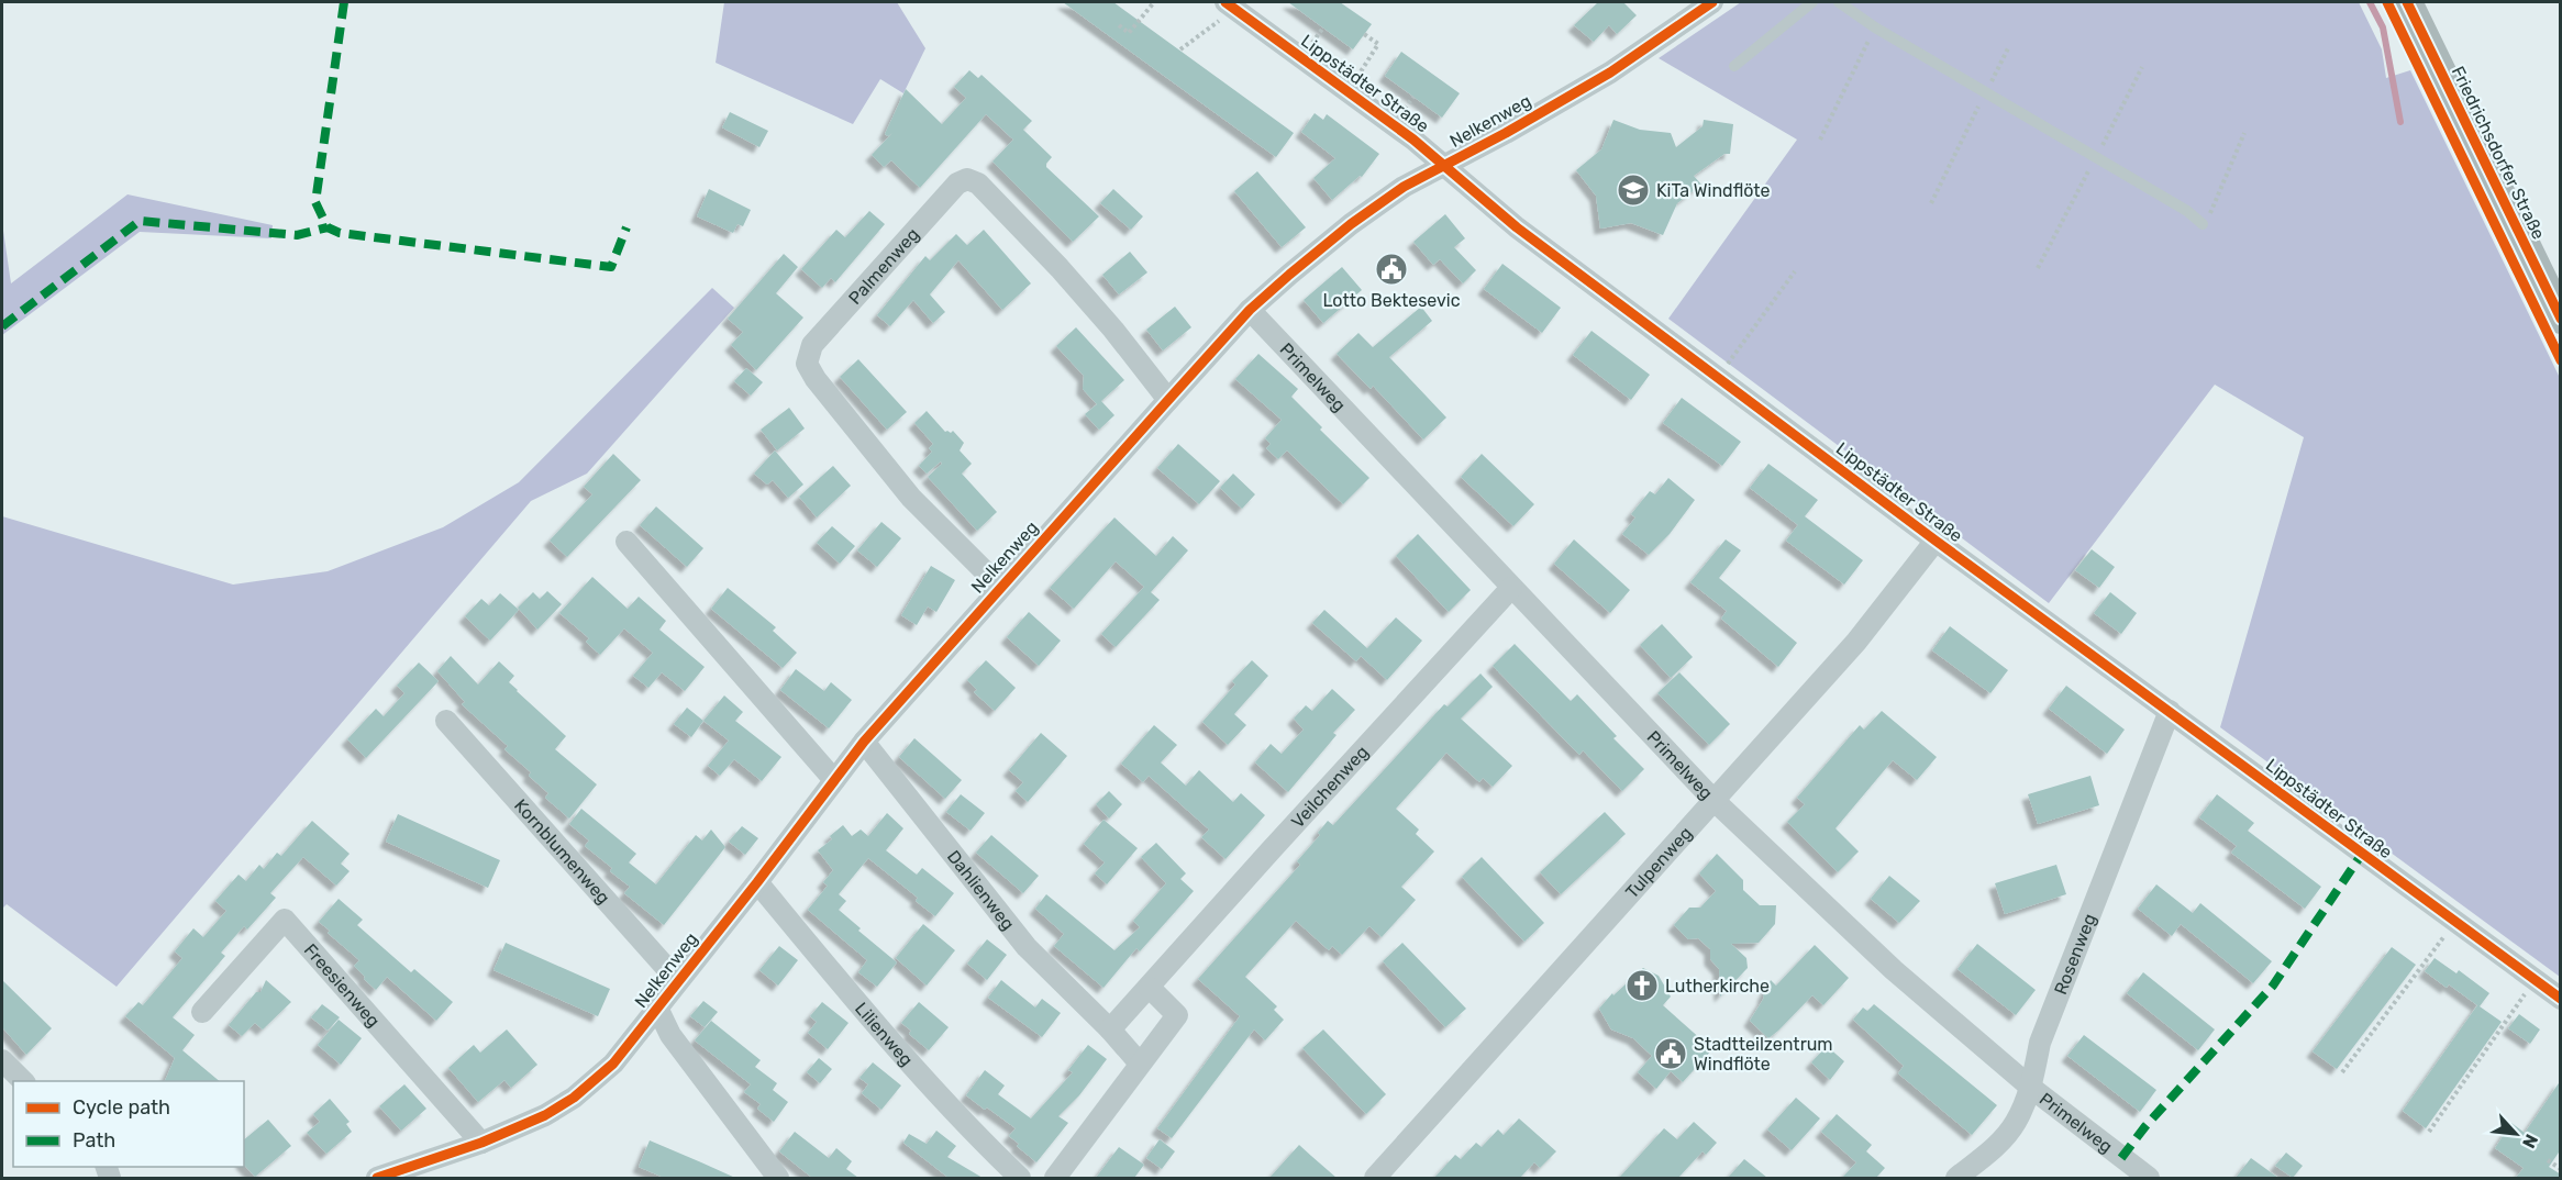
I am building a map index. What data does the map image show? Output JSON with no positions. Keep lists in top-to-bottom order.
{
  "streets": {
    "main road": ["Friedrichsdorfer Straße"],
    "street": [
      "Lippstädter Straße",
      "Nelkenweg",
      "Palmenweg",
      "Primelweg",
      "Veilchenweg",
      "Kornblumenweg",
      "Tulpenweg",
      "Dahlienweg",
      "Rosenweg",
      "Freesienweg",
      "Lilienweg"
    ]
  },
  "crossings": [
    ["Lippstädter Straße", "Nelkenweg"],
    ["Lippstädter Straße", "Tulpenweg"],
    ["Lippstädter Straße", "Rosenweg"],
    ["Nelkenweg", "Palmenweg"],
    ["Nelkenweg", "Primelweg"],
    ["Nelkenweg", "Kornblumenweg"],
    ["Nelkenweg", "Dahlienweg"],
    ["Nelkenweg", "Freesienweg"],
    ["Nelkenweg", "Lilienweg"],
    ["Primelweg", "Veilchenweg"],
    ["Primelweg", "Tulpenweg"],
    ["Primelweg", "Rosenweg"],
    ["Veilchenweg", "Dahlienweg"]
  ],
  "places": {
    "school or university": ["KiTa Windflöte"],
    "public building": ["Lotto Bektesevic", "Stadtteilzentrum Windflöte"],
    "church": ["Lutherkirche"]
  },
  "legend": ["Cycle path", "Path"],
  "north": "bottom right"
}
